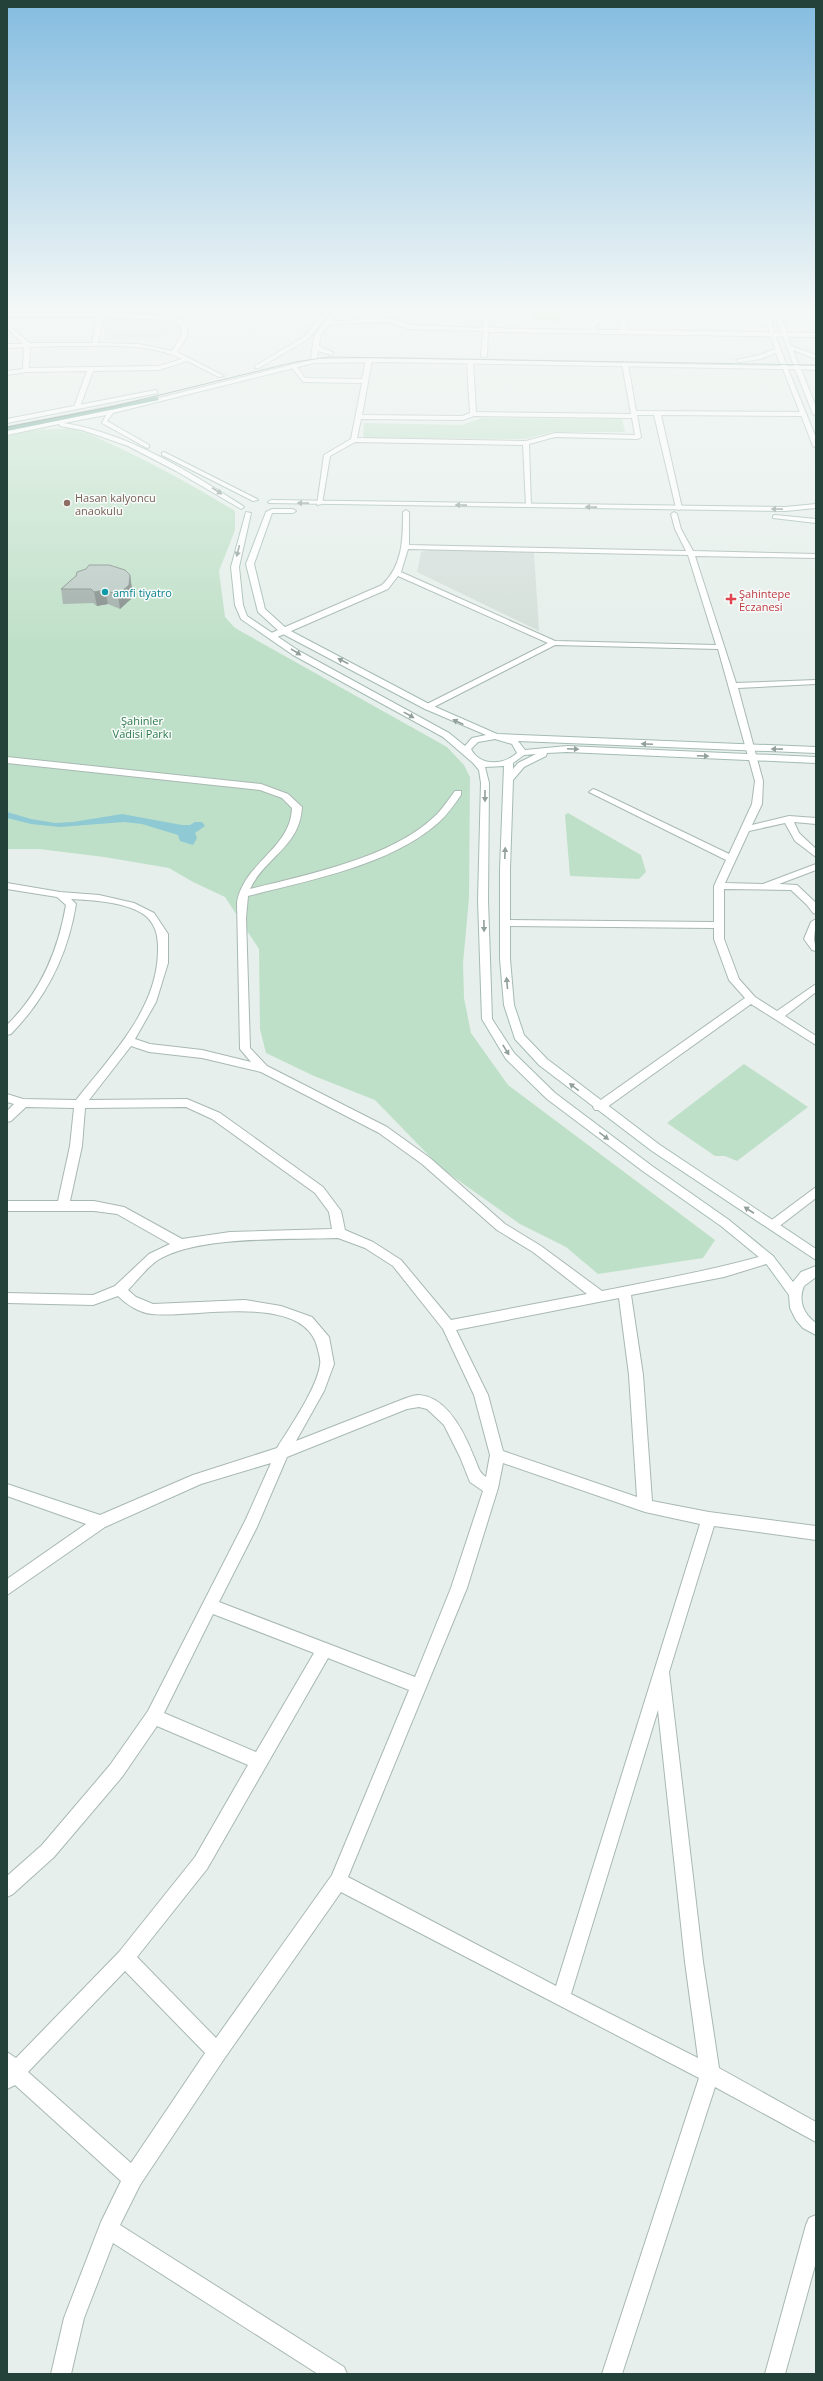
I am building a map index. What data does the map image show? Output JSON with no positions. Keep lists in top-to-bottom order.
{
  "parks": ["Şahinler Vadisi Parkı"],
  "places": {
    "other": ["Hasan kalyoncu anaokulu", "amfi tiyatro"],
    "health": ["Şahintepe Eczanesi"]
  }
}
